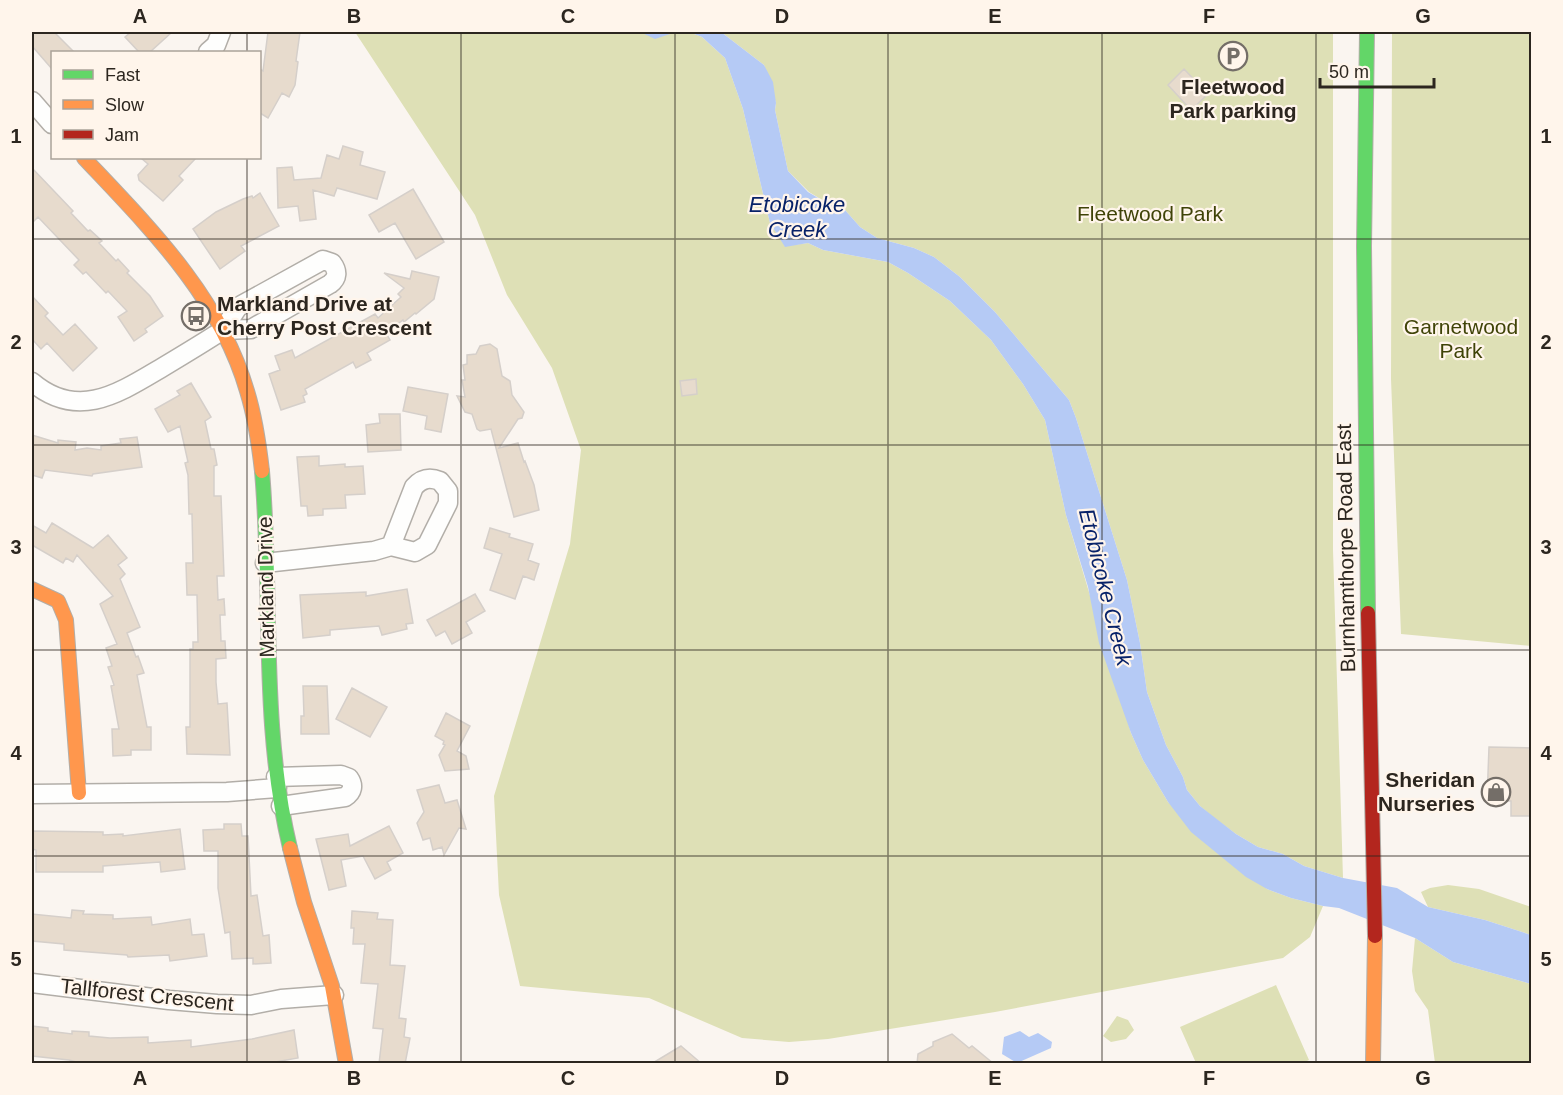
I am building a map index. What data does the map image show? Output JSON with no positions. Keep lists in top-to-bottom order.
{
  "streets": {
    "street": ["Burnhamthorpe Road East", "Markland Drive", "Tallforest Crescent"]
  },
  "crossings": [
    ["Markland Drive", "Tallforest Crescent"]
  ],
  "water": ["Etobicoke Creek"],
  "parks": ["Fleetwood Park", "Garnetwood Park"],
  "places": {
    "parking": ["Fleetwood Park parking"],
    "bus stop": ["Markland Drive at Cherry Post Crescent"],
    "shop": ["Sheridan Nurseries"]
  },
  "legend": ["Fast", "Slow", "Jam"],
  "scale_bar": "50 m",
  "grid": {
    "columns": [
      "A",
      "B",
      "C",
      "D",
      "E",
      "F",
      "G"
    ],
    "rows": [
      "1",
      "2",
      "3",
      "4",
      "5"
    ]
  }
}
